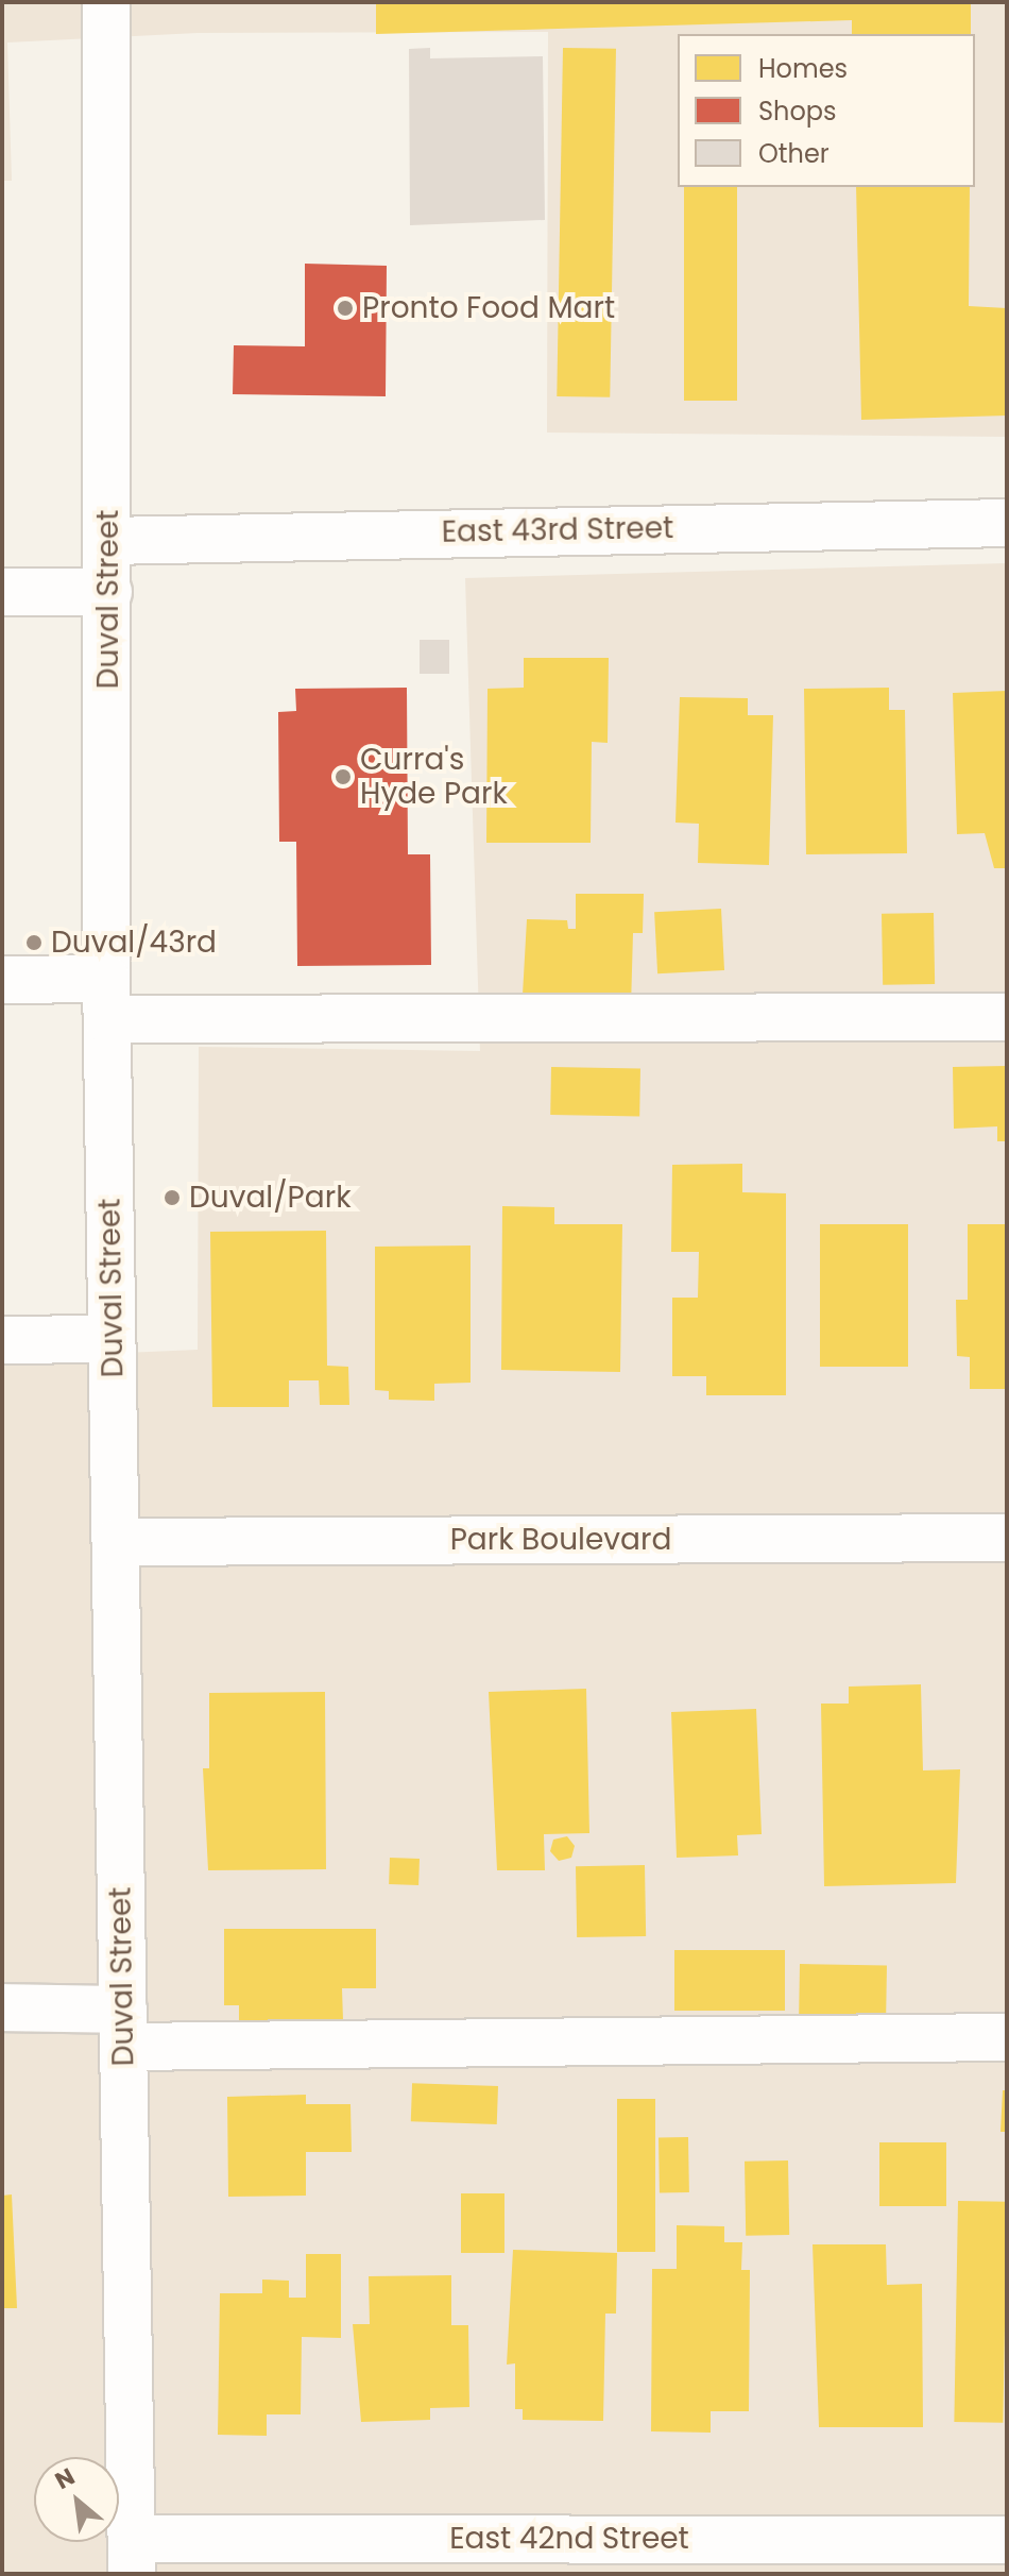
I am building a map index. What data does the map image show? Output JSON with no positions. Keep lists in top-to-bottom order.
{
  "streets": {
    "street": [
      "East 43rd Street",
      "Duval Street",
      "Park Boulevard",
      "East 42nd Street"
    ]
  },
  "crossings": [
    ["East 43rd Street", "Duval Street"],
    ["Duval Street", "Park Boulevard"],
    ["Duval Street", "East 42nd Street"]
  ],
  "places": [
    "Pronto Food Mart",
    "Curra's Hyde Park",
    "Duval/43rd",
    "Duval/Park"
  ],
  "legend": ["Homes", "Shops", "Other"],
  "north": "top left"
}
